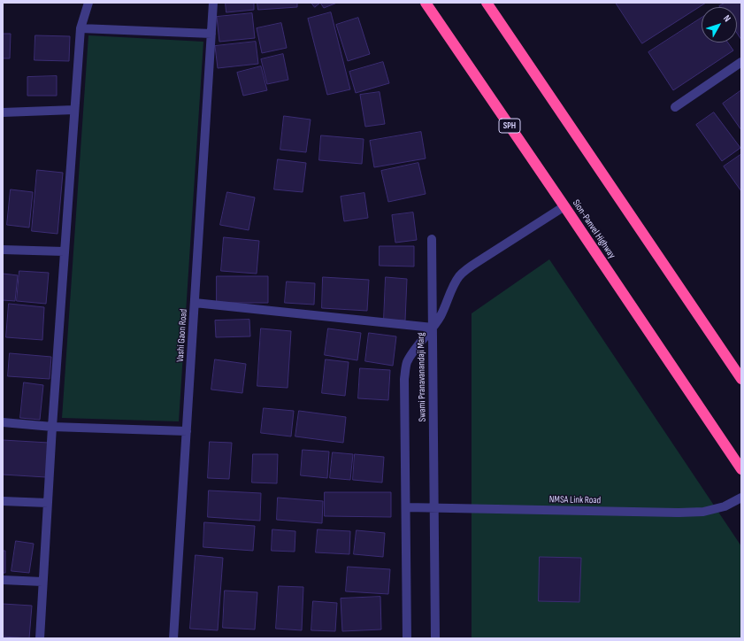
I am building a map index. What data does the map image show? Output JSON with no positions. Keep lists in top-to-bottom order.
{
  "streets": {
    "highway": ["SPH", "Sion-Panvel Highway"],
    "street": ["Vashi Gaon Road", "Swami Pranavanandaji Marg", "NMSA Link Road"]
  },
  "crossings": [
    ["Swami Pranavanandaji Marg", "NMSA Link Road"]
  ],
  "north": "top right"
}
